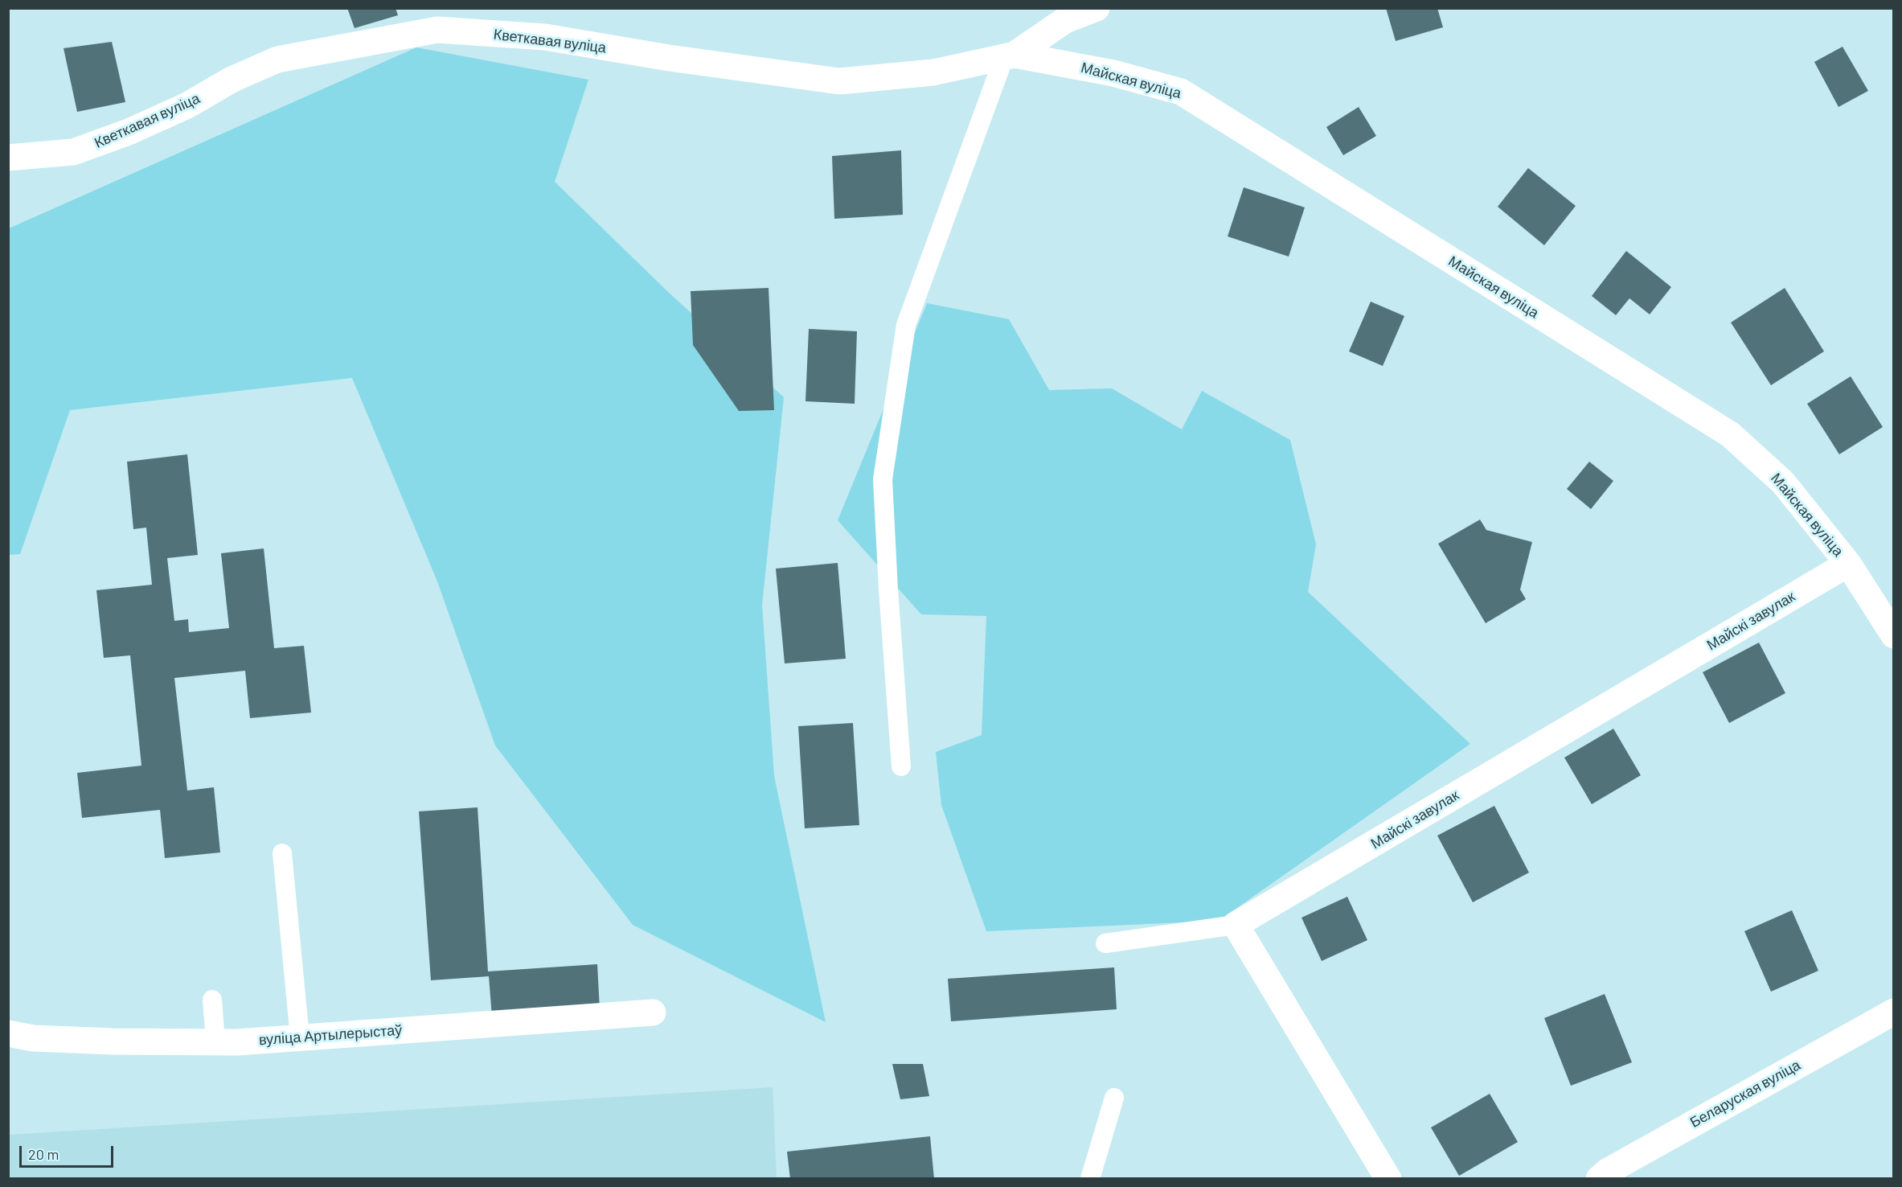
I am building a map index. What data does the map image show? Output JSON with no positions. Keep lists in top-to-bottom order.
{
  "streets": {
    "street": [
      "Кветкавая вуліца",
      "Майская вуліца",
      "Майскі завулак",
      "вуліца Артылерыстаў",
      "Беларуская вуліца"
    ]
  },
  "crossings": [
    ["Кветкавая вуліца", "Майская вуліца"],
    ["Майская вуліца", "Майскі завулак"]
  ],
  "scale_bar": "20 m"
}
